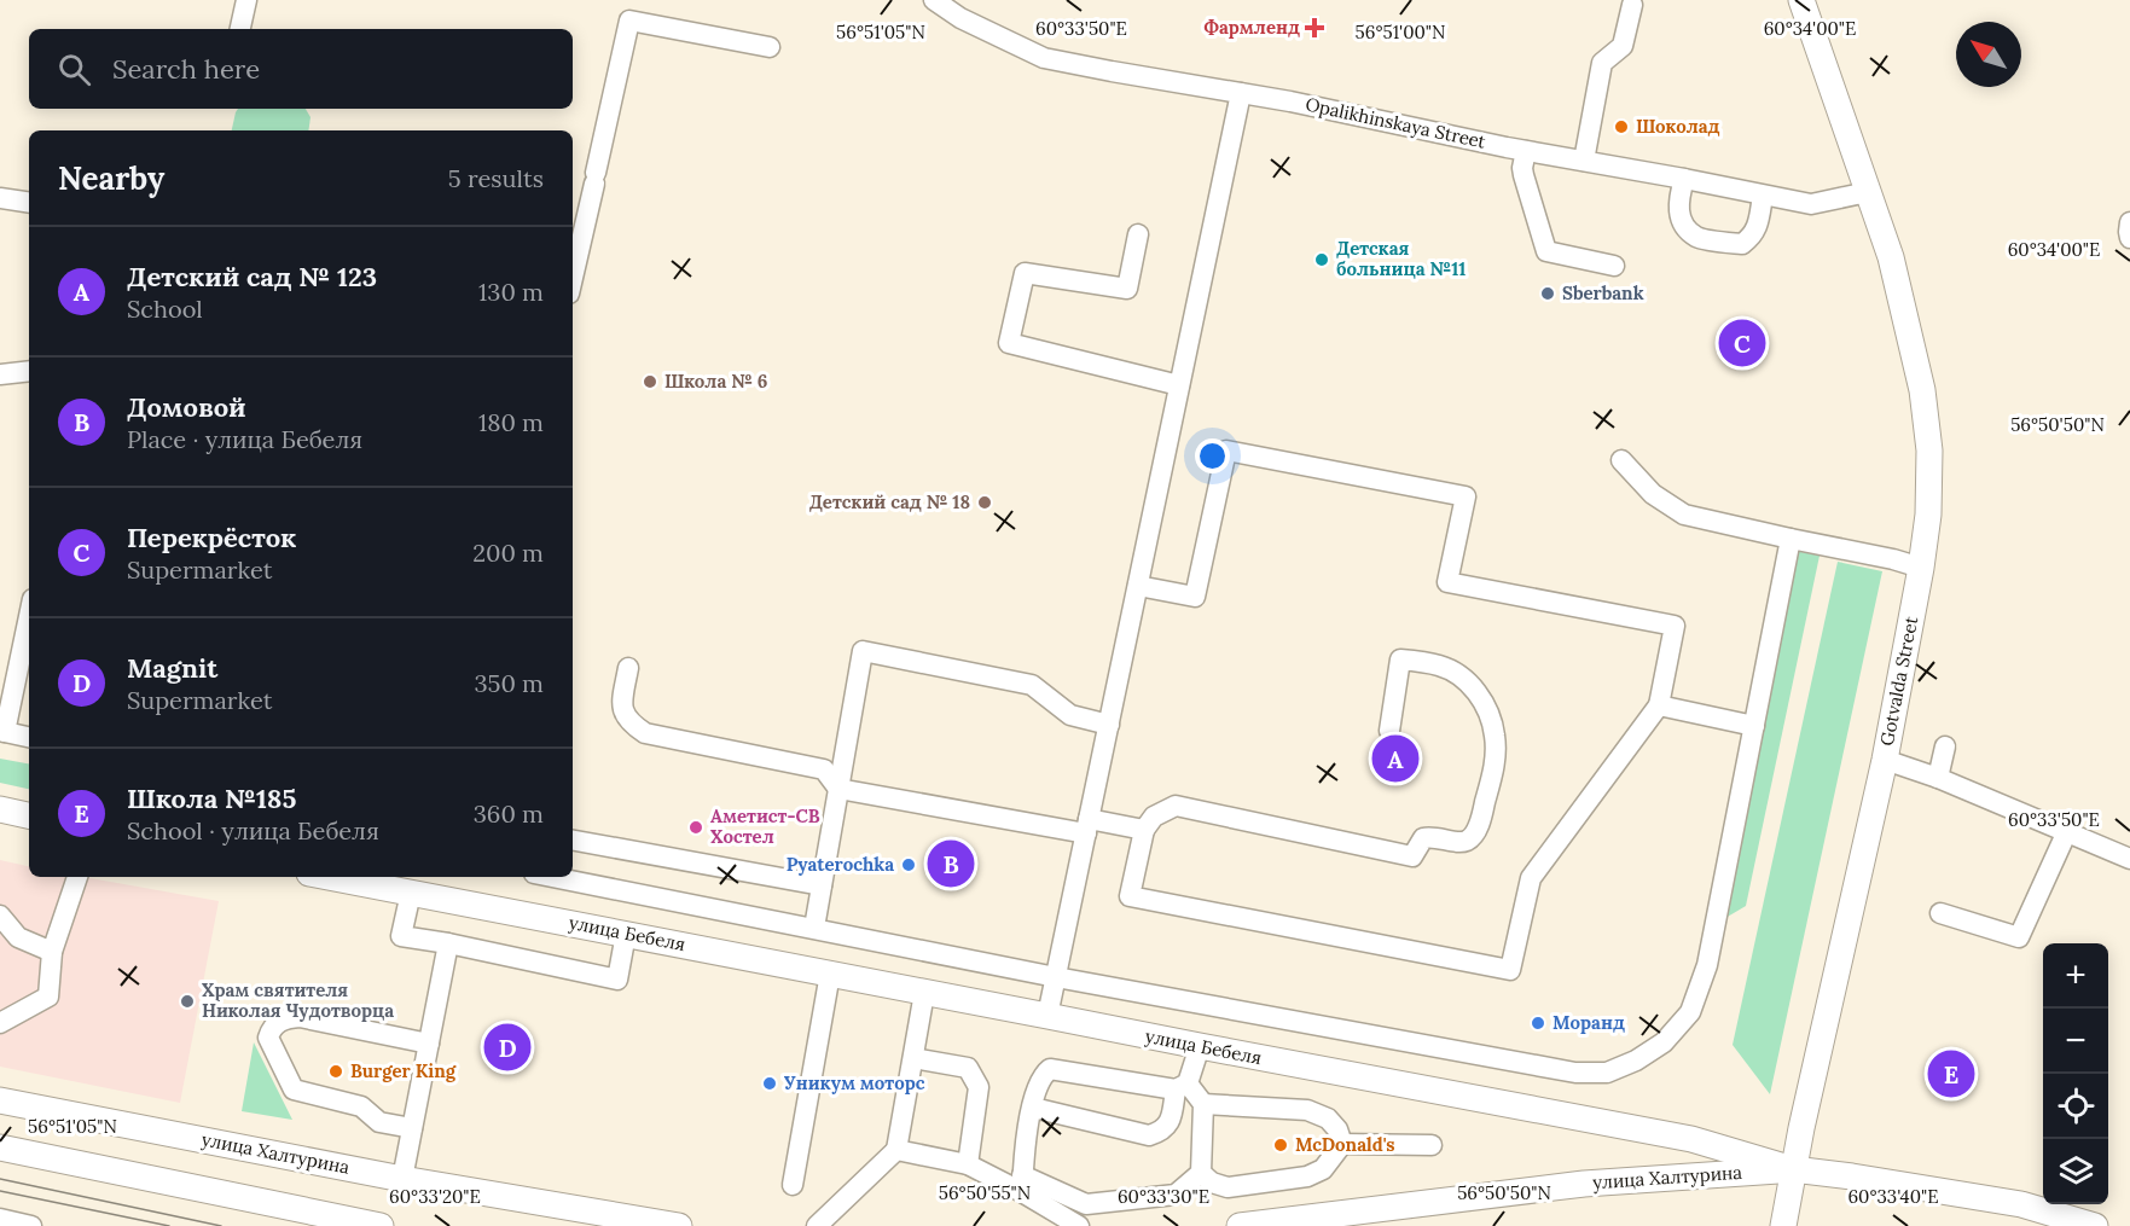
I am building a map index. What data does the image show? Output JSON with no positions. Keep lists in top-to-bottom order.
{
  "streets": {
    "main road": ["Gotvalda Street", "улица Бебеля", "улица Халтурина"],
    "street": ["Opalikhinskaya Street"]
  },
  "crossings": [
    ["Opalikhinskaya Street", "Gotvalda Street"],
    ["Gotvalda Street", "улица Бебеля"],
    ["Gotvalda Street", "улица Халтурина"],
    ["улица Бебеля", "улица Халтурина"]
  ],
  "places": {
    "health": ["Фармленд"],
    "other": [
      "Шоколад",
      "Детская больница №11",
      "Sberbank",
      "Школа № 6",
      "Детский сад № 18",
      "Аметист-СВ Хостел",
      "Pyaterochka",
      "Храм святителя Николая Чудотворца",
      "Моранд",
      "Burger King",
      "Уникум моторс",
      "McDonald's"
    ]
  },
  "north": "top left",
  "page": {
    "search": "Search here",
    "heading": ["Nearby", "5 results"],
    "list": [
      {
        "mark": "A",
        "name": "Детский сад № 123",
        "note": "School",
        "value": "130 m"
      },
      {
        "mark": "B",
        "name": "Домовой",
        "note": "Place · улица Бебеля",
        "value": "180 m"
      },
      {
        "mark": "C",
        "name": "Перекрёсток",
        "note": "Supermarket",
        "value": "200 m"
      },
      {
        "mark": "D",
        "name": "Magnit",
        "note": "Supermarket",
        "value": "350 m"
      },
      {
        "mark": "E",
        "name": "Школа №185",
        "note": "School · улица Бебеля",
        "value": "360 m"
      }
    ],
    "pins": [
      "C",
      "A",
      "B",
      "D",
      "E"
    ],
    "map_buttons": ["+", "−"]
  },
  "coordinates": [
    "60°33'50\"E",
    "60°34'00\"E",
    "56°51'05\"N",
    "56°51'00\"N",
    "56°50'50\"N",
    "56°50'55\"N",
    "60°33'20\"E",
    "60°33'30\"E",
    "60°33'40\"E"
  ]
}
